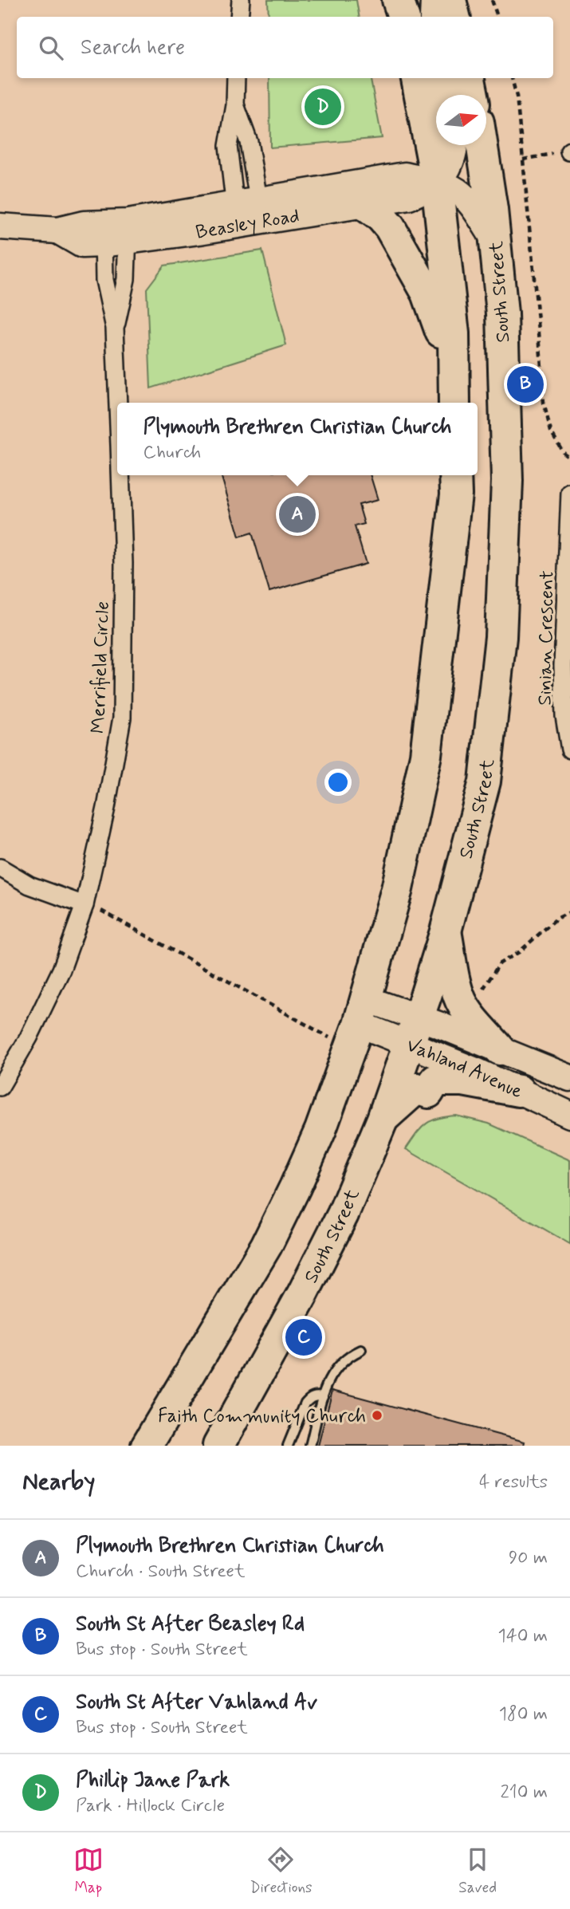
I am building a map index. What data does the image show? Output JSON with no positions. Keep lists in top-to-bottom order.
{
  "streets": {
    "highway": ["South Street"],
    "main road": ["Beasley Road", "Vahland Avenue"],
    "street": ["Sinian Crescent", "Merrifield Circle"]
  },
  "crossings": [
    ["Beasley Road", "South Street"],
    ["Beasley Road", "Merrifield Circle"],
    ["South Street", "Vahland Avenue"]
  ],
  "places": ["Faith Community Church"],
  "north": "right",
  "page": {
    "search": "Search here",
    "pins": [
      "D",
      "B",
      "A",
      "C"
    ],
    "popup": ["Plymouth Brethren Christian Church", "Church"],
    "heading": ["Nearby", "4 results"],
    "list": [
      {
        "mark": "A",
        "name": "Plymouth Brethren Christian Church",
        "note": "Church · South Street",
        "value": "90 m"
      },
      {
        "mark": "B",
        "name": "South St After Beasley Rd",
        "note": "Bus stop · South Street",
        "value": "140 m"
      },
      {
        "mark": "C",
        "name": "South St After Vahland Av",
        "note": "Bus stop · South Street",
        "value": "180 m"
      },
      {
        "mark": "D",
        "name": "Phillip Jane Park",
        "note": "Park · Hillock Circle",
        "value": "210 m"
      }
    ],
    "nav": ["Map", "Directions", "Saved"]
  }
}
